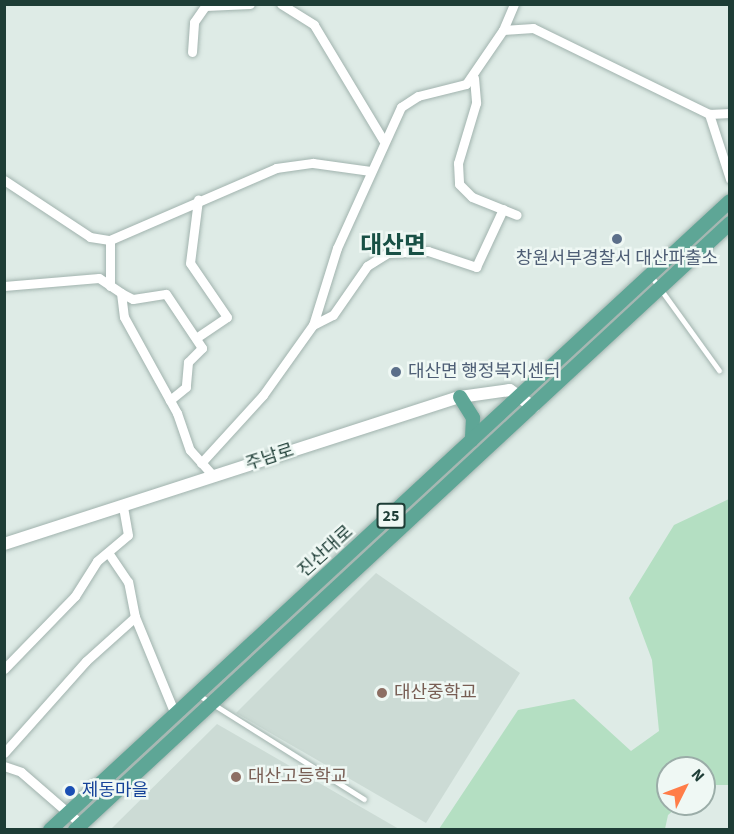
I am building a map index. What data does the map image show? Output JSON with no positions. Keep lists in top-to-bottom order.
{
  "streets": {
    "main road": ["25", "진산대로"],
    "street": ["주남로"]
  },
  "crossings": [
    ["주남로", "진산대로"]
  ],
  "districts": ["대산면"],
  "places": [
    "창원서부경찰서 대산파출소",
    "대산면 행정복지센터",
    "대산중학교",
    "대산고등학교",
    "제동마을"
  ],
  "north": "top right"
}
